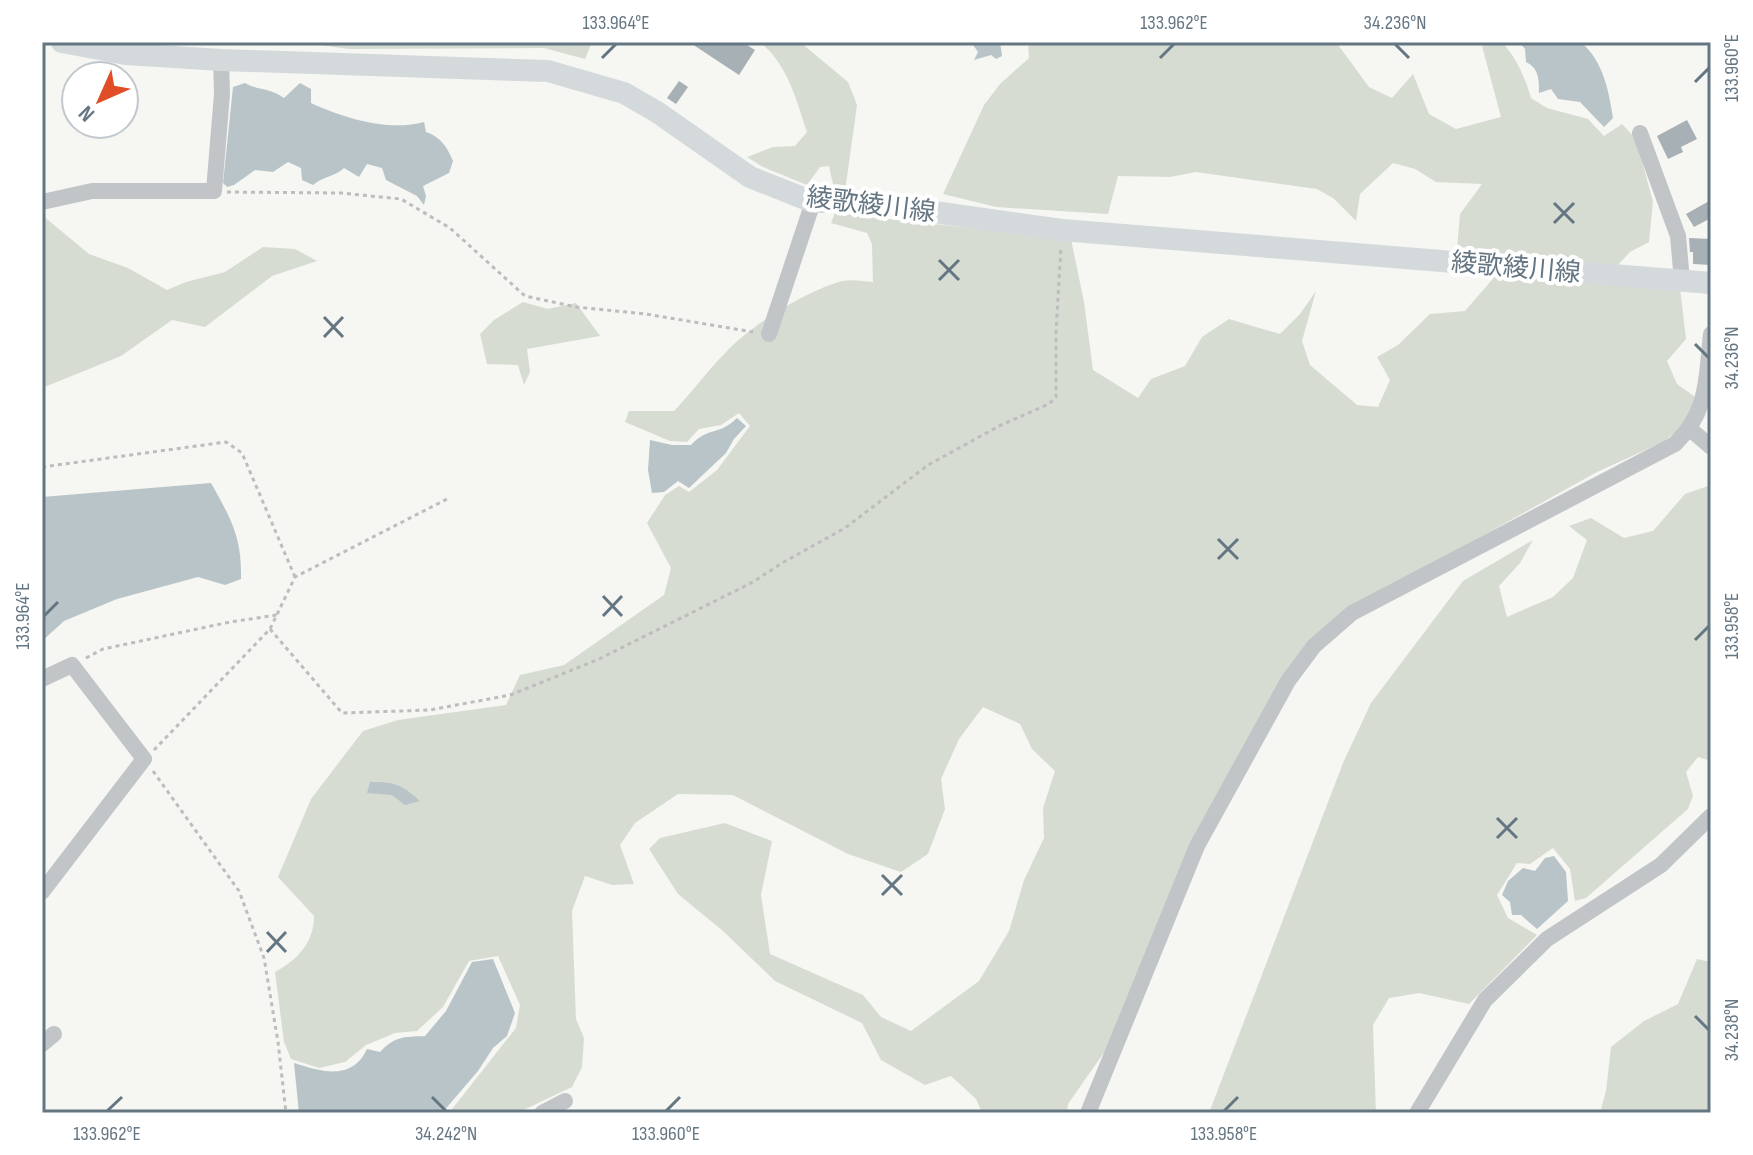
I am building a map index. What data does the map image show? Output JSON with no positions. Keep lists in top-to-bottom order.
{
  "streets": {
    "main road": ["綾歌綾川線"]
  },
  "north": "bottom left",
  "coordinates": [
    "133.964°E",
    "133.962°E",
    "34.236°N",
    "133.960°E",
    "133.958°E",
    "34.238°N",
    "34.242°N"
  ]
}
